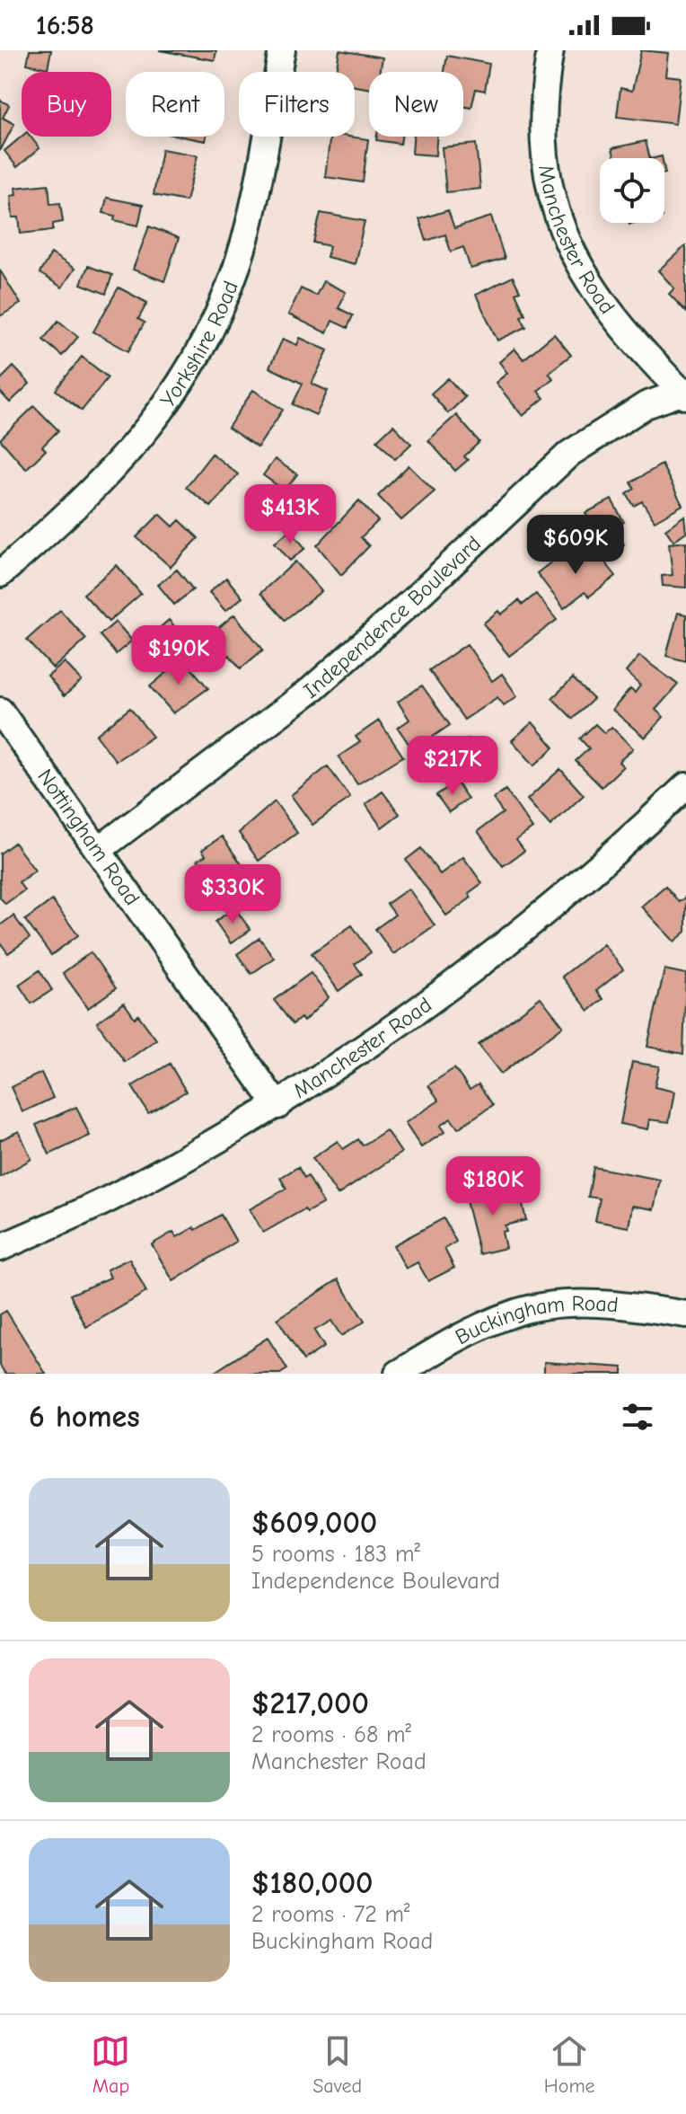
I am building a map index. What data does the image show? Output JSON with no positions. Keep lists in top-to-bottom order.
{
  "streets": {
    "street": [
      "Manchester Road",
      "Yorkshire Road",
      "Independence Boulevard",
      "Nottingham Road",
      "Buckingham Road"
    ]
  },
  "crossings": [
    ["Manchester Road", "Independence Boulevard"],
    ["Manchester Road", "Nottingham Road"],
    ["Independence Boulevard", "Nottingham Road"]
  ],
  "page": {
    "status": "16:58",
    "chip": [
      "Buy",
      "Rent",
      "Filters",
      "New"
    ],
    "price": [
      "$413K",
      "$609K",
      "$190K",
      "$217K",
      "$330K",
      "$180K"
    ],
    "heading": "6 homes",
    "list": [
      {
        "name": "$609,000",
        "note": "5 rooms · 183 m² · Independence Boulevard"
      },
      {
        "name": "$217,000",
        "note": "2 rooms · 68 m² · Manchester Road"
      },
      {
        "name": "$180,000",
        "note": "2 rooms · 72 m² · Buckingham Road"
      }
    ],
    "tabs": ["Map", "Saved", "Home"]
  }
}
